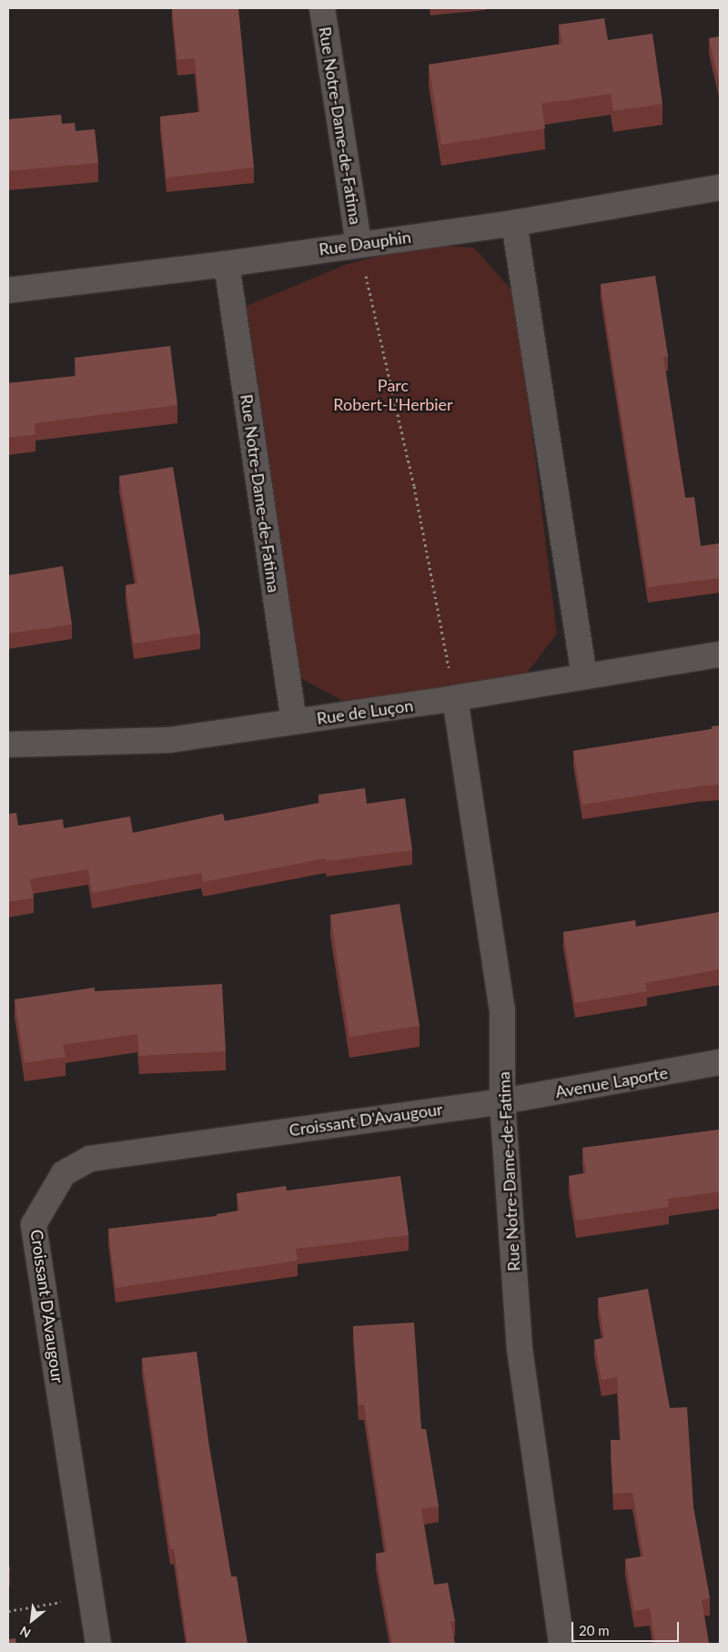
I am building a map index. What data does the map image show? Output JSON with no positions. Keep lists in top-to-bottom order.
{
  "streets": {
    "street": [
      "Rue Notre-Dame-de-Fatima",
      "Rue Dauphin",
      "Rue de Luçon",
      "Avenue Laporte",
      "Croissant D'Avaugour"
    ]
  },
  "crossings": [
    ["Rue Notre-Dame-de-Fatima", "Rue Dauphin"],
    ["Rue Notre-Dame-de-Fatima", "Rue de Luçon"],
    ["Rue Notre-Dame-de-Fatima", "Avenue Laporte"],
    ["Rue Notre-Dame-de-Fatima", "Croissant D'Avaugour"],
    ["Avenue Laporte", "Croissant D'Avaugour"]
  ],
  "parks": ["Parc Robert-L'Herbier"],
  "scale_bar": "20 m",
  "north": "bottom left"
}
